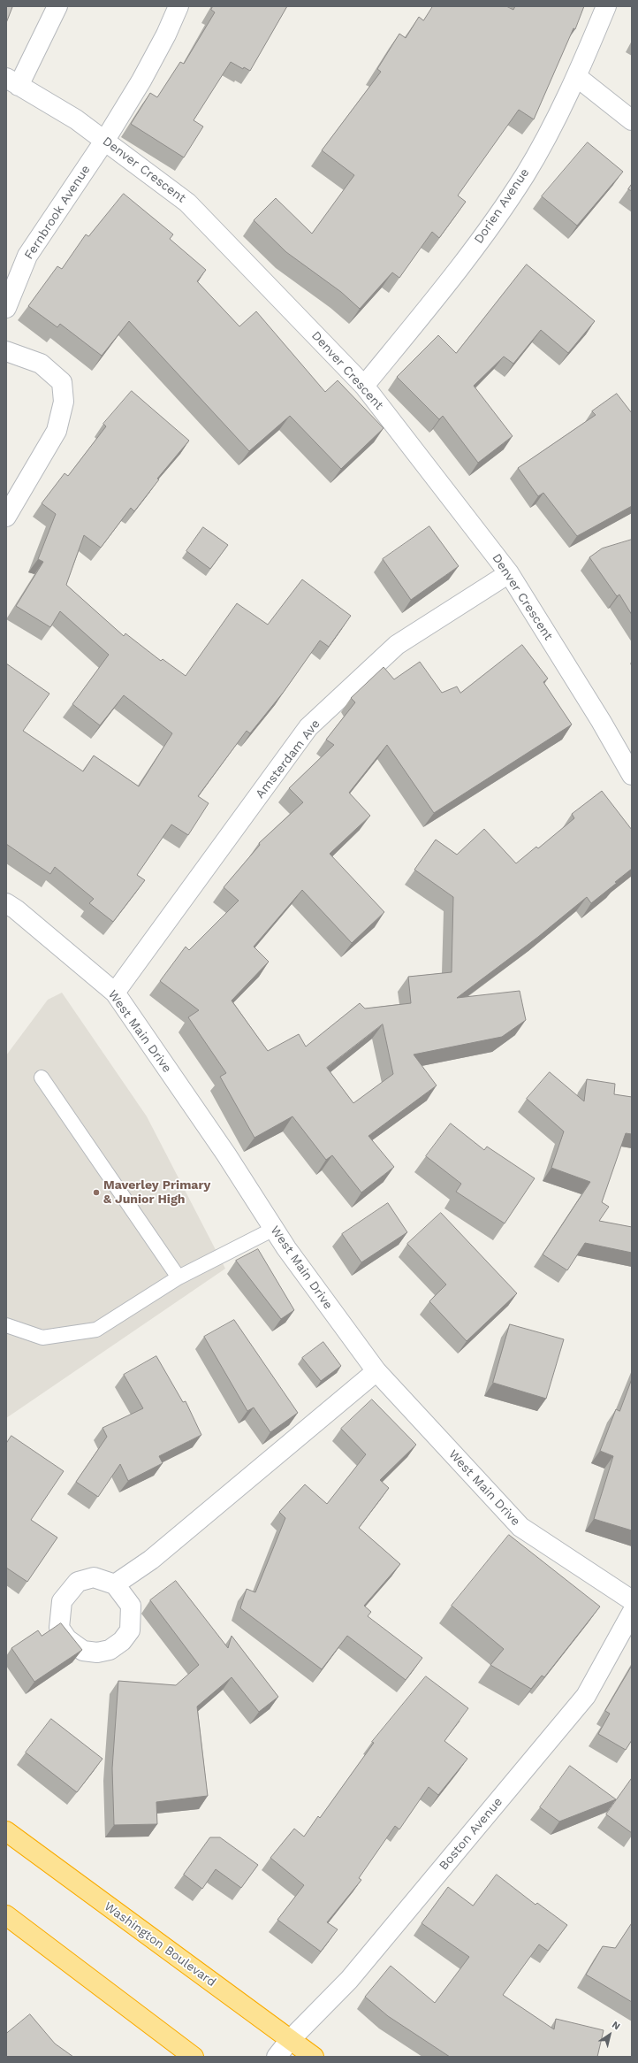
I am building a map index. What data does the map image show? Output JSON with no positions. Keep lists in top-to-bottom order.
{
  "streets": {
    "highway": ["Washington Boulevard"],
    "street": [
      "Denver Crescent",
      "Dorien Avenue",
      "Fernbrook Avenue",
      "Amsterdam Ave",
      "West Main Drive",
      "Boston Avenue"
    ]
  },
  "crossings": [
    ["Denver Crescent", "Dorien Avenue"],
    ["Denver Crescent", "Fernbrook Avenue"],
    ["Denver Crescent", "Amsterdam Ave"],
    ["Amsterdam Ave", "West Main Drive"],
    ["Boston Avenue", "Washington Boulevard"]
  ],
  "places": ["Maverley Primary & Junior High"],
  "north": "top right"
}
